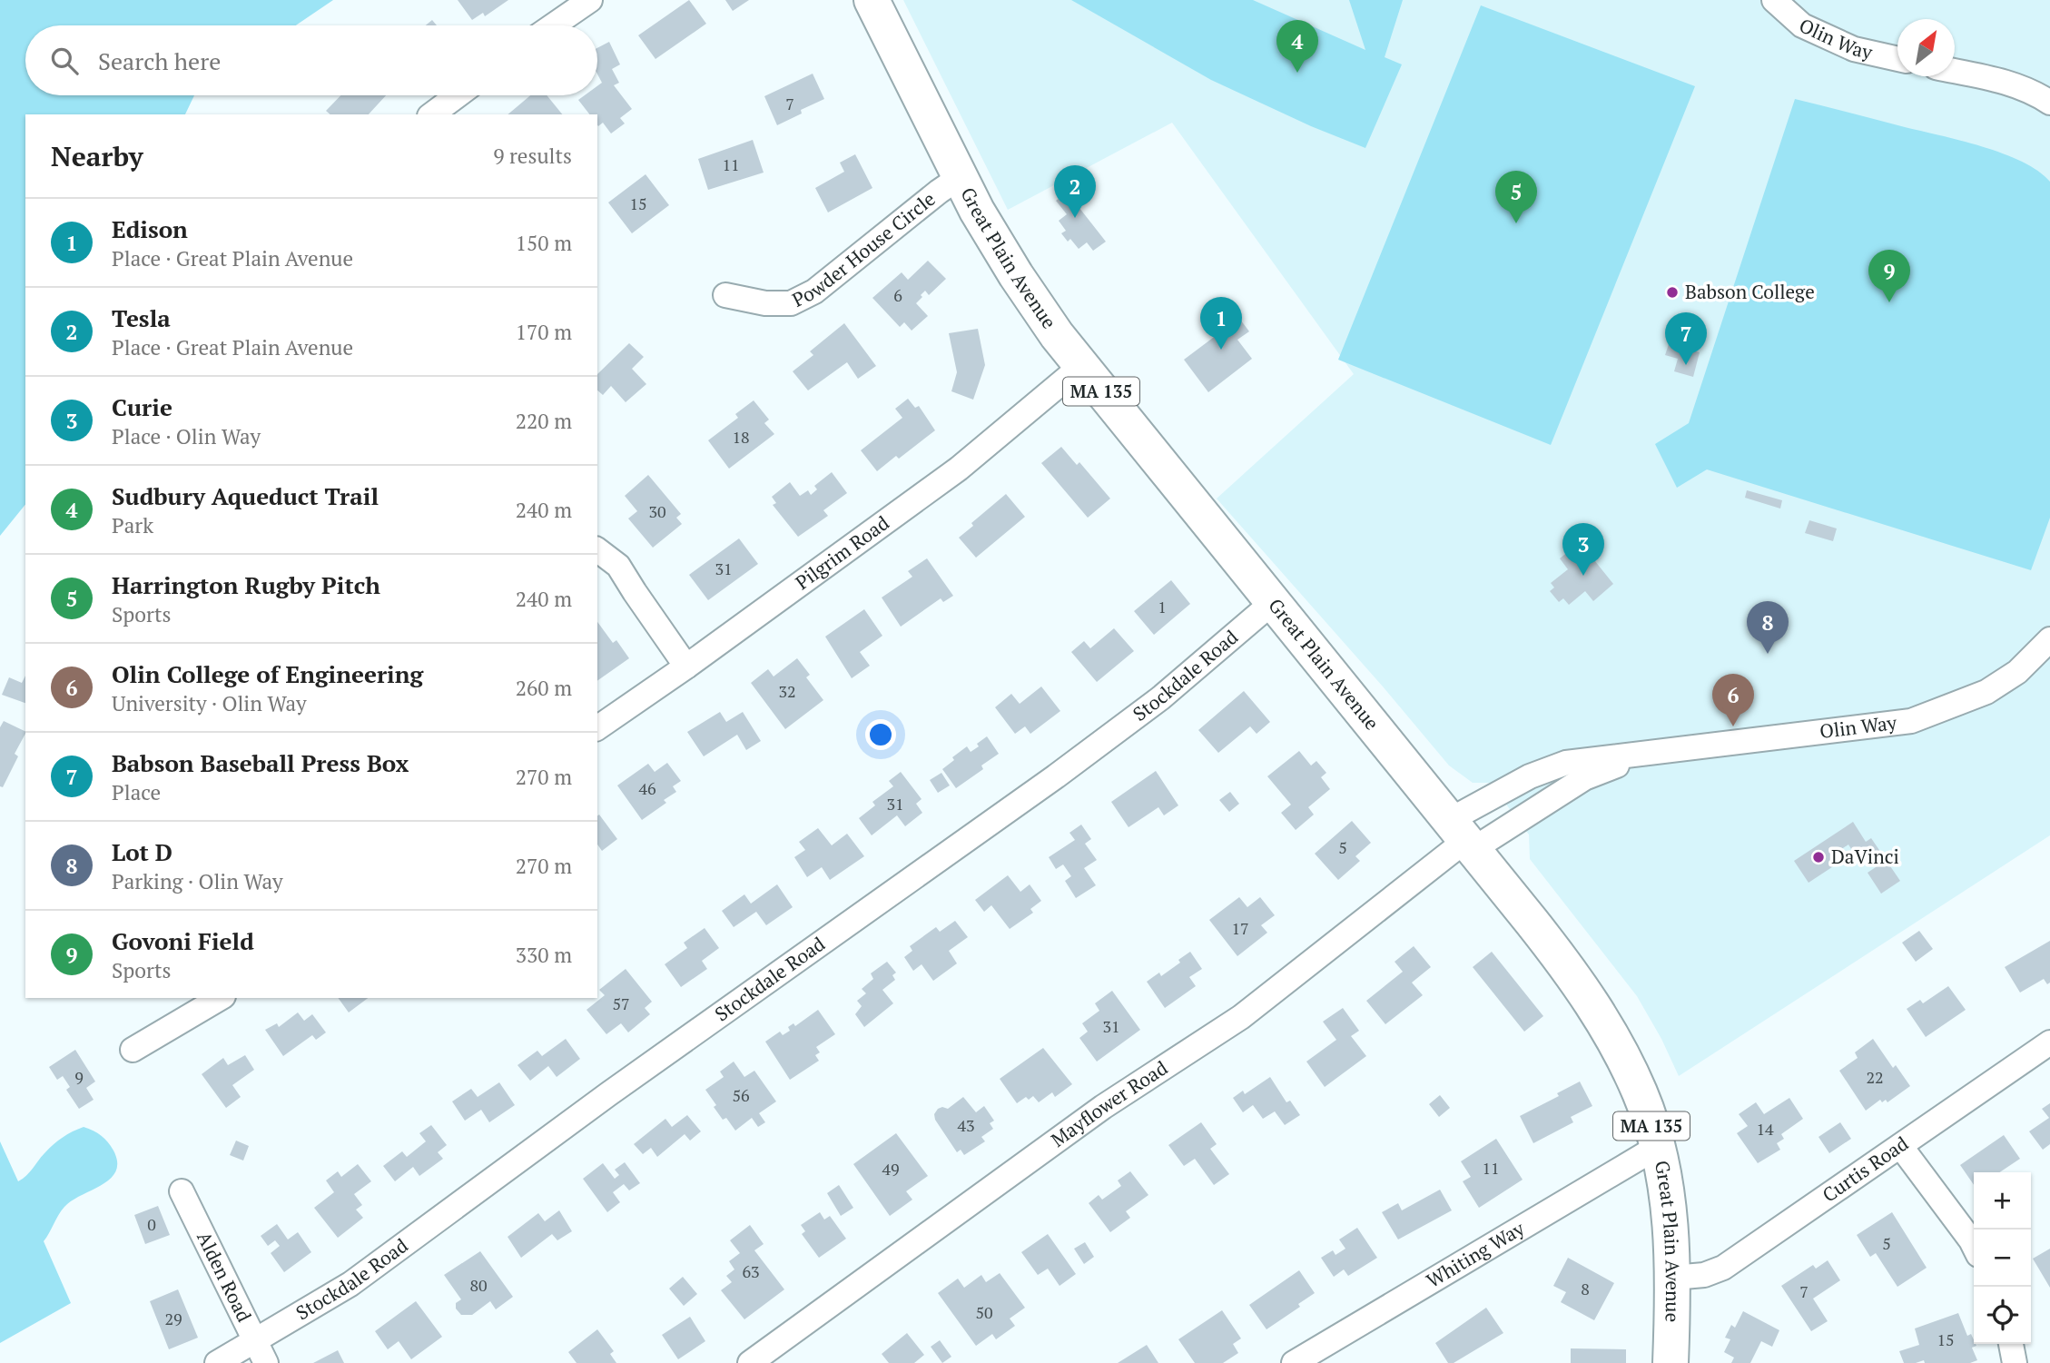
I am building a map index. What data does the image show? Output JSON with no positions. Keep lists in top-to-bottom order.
{
  "streets": {
    "main road": ["Great Plain Avenue", "MA 135"],
    "street": [
      "Olin Way",
      "Powder House Circle",
      "Pilgrim Road",
      "Stockdale Road",
      "Mayflower Road",
      "Curtis Road",
      "Whiting Way",
      "Alden Road"
    ]
  },
  "crossings": [
    ["Olin Way", "Great Plain Avenue"],
    ["Olin Way", "Mayflower Road"],
    ["Powder House Circle", "Great Plain Avenue"],
    ["Great Plain Avenue", "Pilgrim Road"],
    ["Great Plain Avenue", "Stockdale Road"],
    ["Great Plain Avenue", "Mayflower Road"],
    ["Great Plain Avenue", "Curtis Road"],
    ["Great Plain Avenue", "Whiting Way"],
    ["Stockdale Road", "Alden Road"]
  ],
  "places": ["Babson College", "DaVinci"],
  "house_numbers": [
    "7",
    "11",
    "15",
    "6",
    "18",
    "30",
    "31",
    "1",
    "32",
    "46",
    "31",
    "5",
    "17",
    "57",
    "31",
    "9",
    "22",
    "56",
    "43",
    "14",
    "11",
    "49",
    "0",
    "5",
    "63",
    "80",
    "8",
    "7",
    "50",
    "29",
    "15"
  ],
  "north": "top right",
  "page": {
    "pins": [
      "4",
      "2",
      "5",
      "9",
      "1",
      "7",
      "3",
      "8",
      "6"
    ],
    "search": "Search here",
    "heading": ["Nearby", "9 results"],
    "list": [
      {
        "mark": "1",
        "name": "Edison",
        "note": "Place · Great Plain Avenue",
        "value": "150 m"
      },
      {
        "mark": "2",
        "name": "Tesla",
        "note": "Place · Great Plain Avenue",
        "value": "170 m"
      },
      {
        "mark": "3",
        "name": "Curie",
        "note": "Place · Olin Way",
        "value": "220 m"
      },
      {
        "mark": "4",
        "name": "Sudbury Aqueduct Trail",
        "note": "Park",
        "value": "240 m"
      },
      {
        "mark": "5",
        "name": "Harrington Rugby Pitch",
        "note": "Sports",
        "value": "240 m"
      },
      {
        "mark": "6",
        "name": "Olin College of Engineering",
        "note": "University · Olin Way",
        "value": "260 m"
      },
      {
        "mark": "7",
        "name": "Babson Baseball Press Box",
        "note": "Place",
        "value": "270 m"
      },
      {
        "mark": "8",
        "name": "Lot D",
        "note": "Parking · Olin Way",
        "value": "270 m"
      },
      {
        "mark": "9",
        "name": "Govoni Field",
        "note": "Sports",
        "value": "330 m"
      }
    ],
    "map_buttons": ["+", "−"]
  }
}
